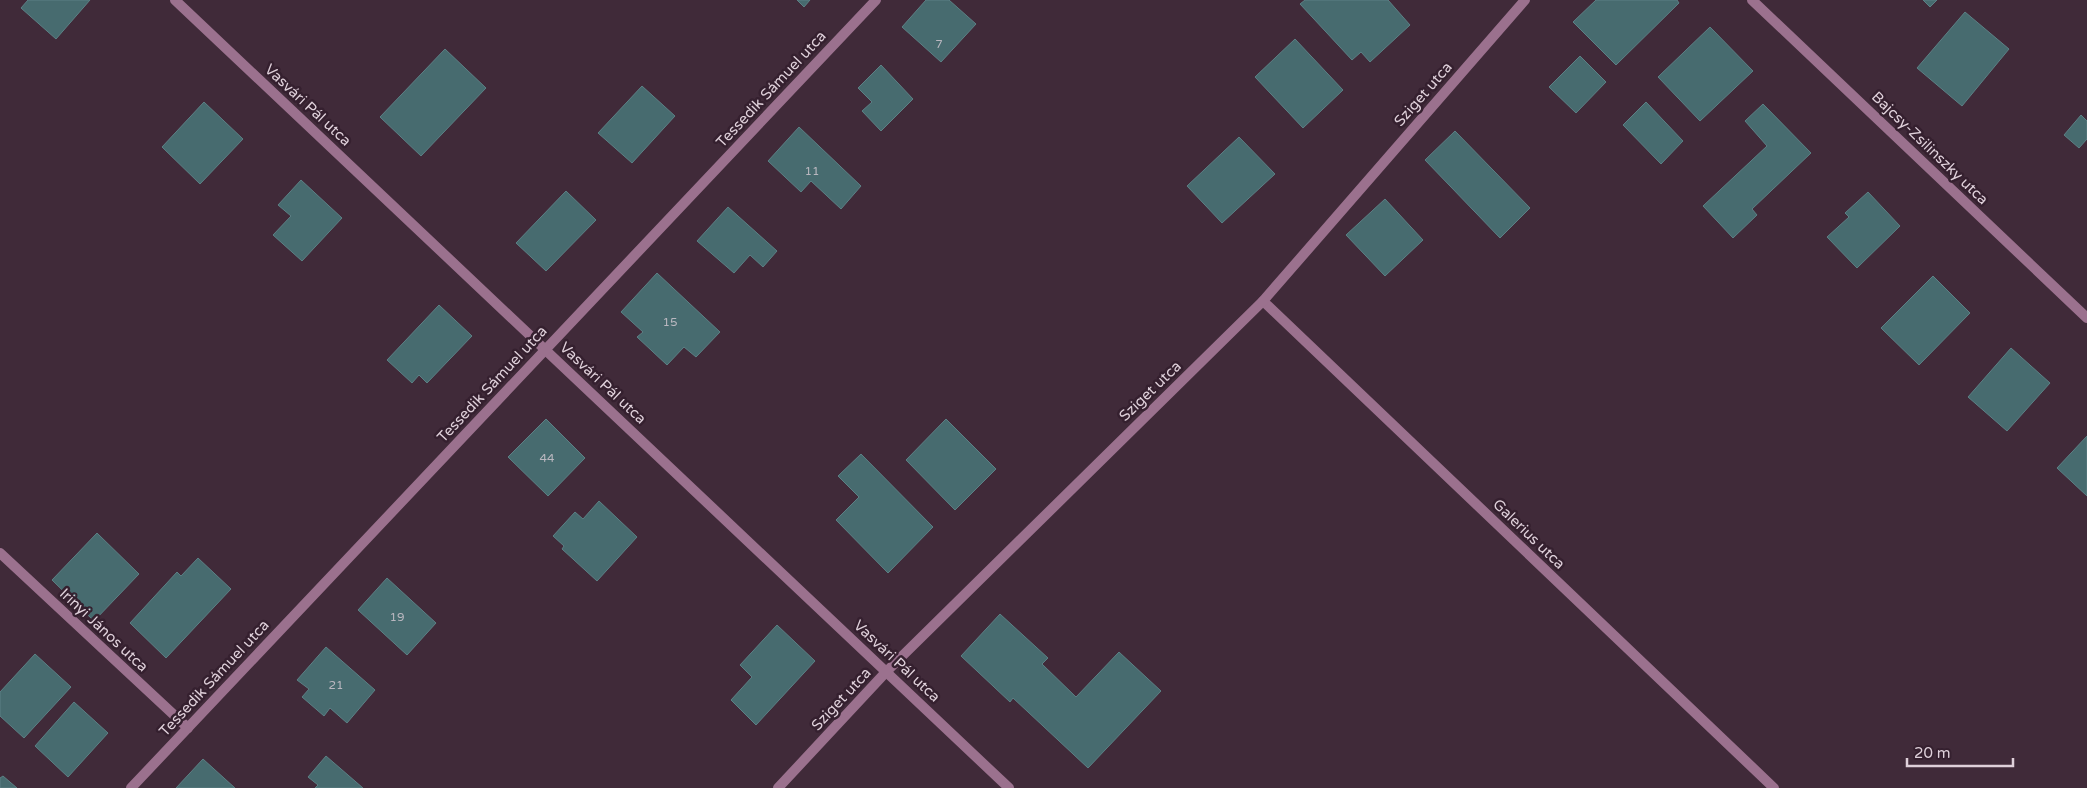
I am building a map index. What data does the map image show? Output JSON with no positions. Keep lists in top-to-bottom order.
{
  "streets": {
    "street": [
      "Tessedik Sámuel utca",
      "Sziget utca",
      "Vasvári Pál utca",
      "Bajcsy-Zsilinszky utca",
      "Galerius utca",
      "Irinyi János utca"
    ]
  },
  "crossings": [
    ["Tessedik Sámuel utca", "Vasvári Pál utca"],
    ["Tessedik Sámuel utca", "Irinyi János utca"],
    ["Sziget utca", "Vasvári Pál utca"],
    ["Sziget utca", "Galerius utca"]
  ],
  "house_numbers": [
    "7",
    "11",
    "15",
    "44",
    "19",
    "21"
  ],
  "scale_bar": "20 m"
}
